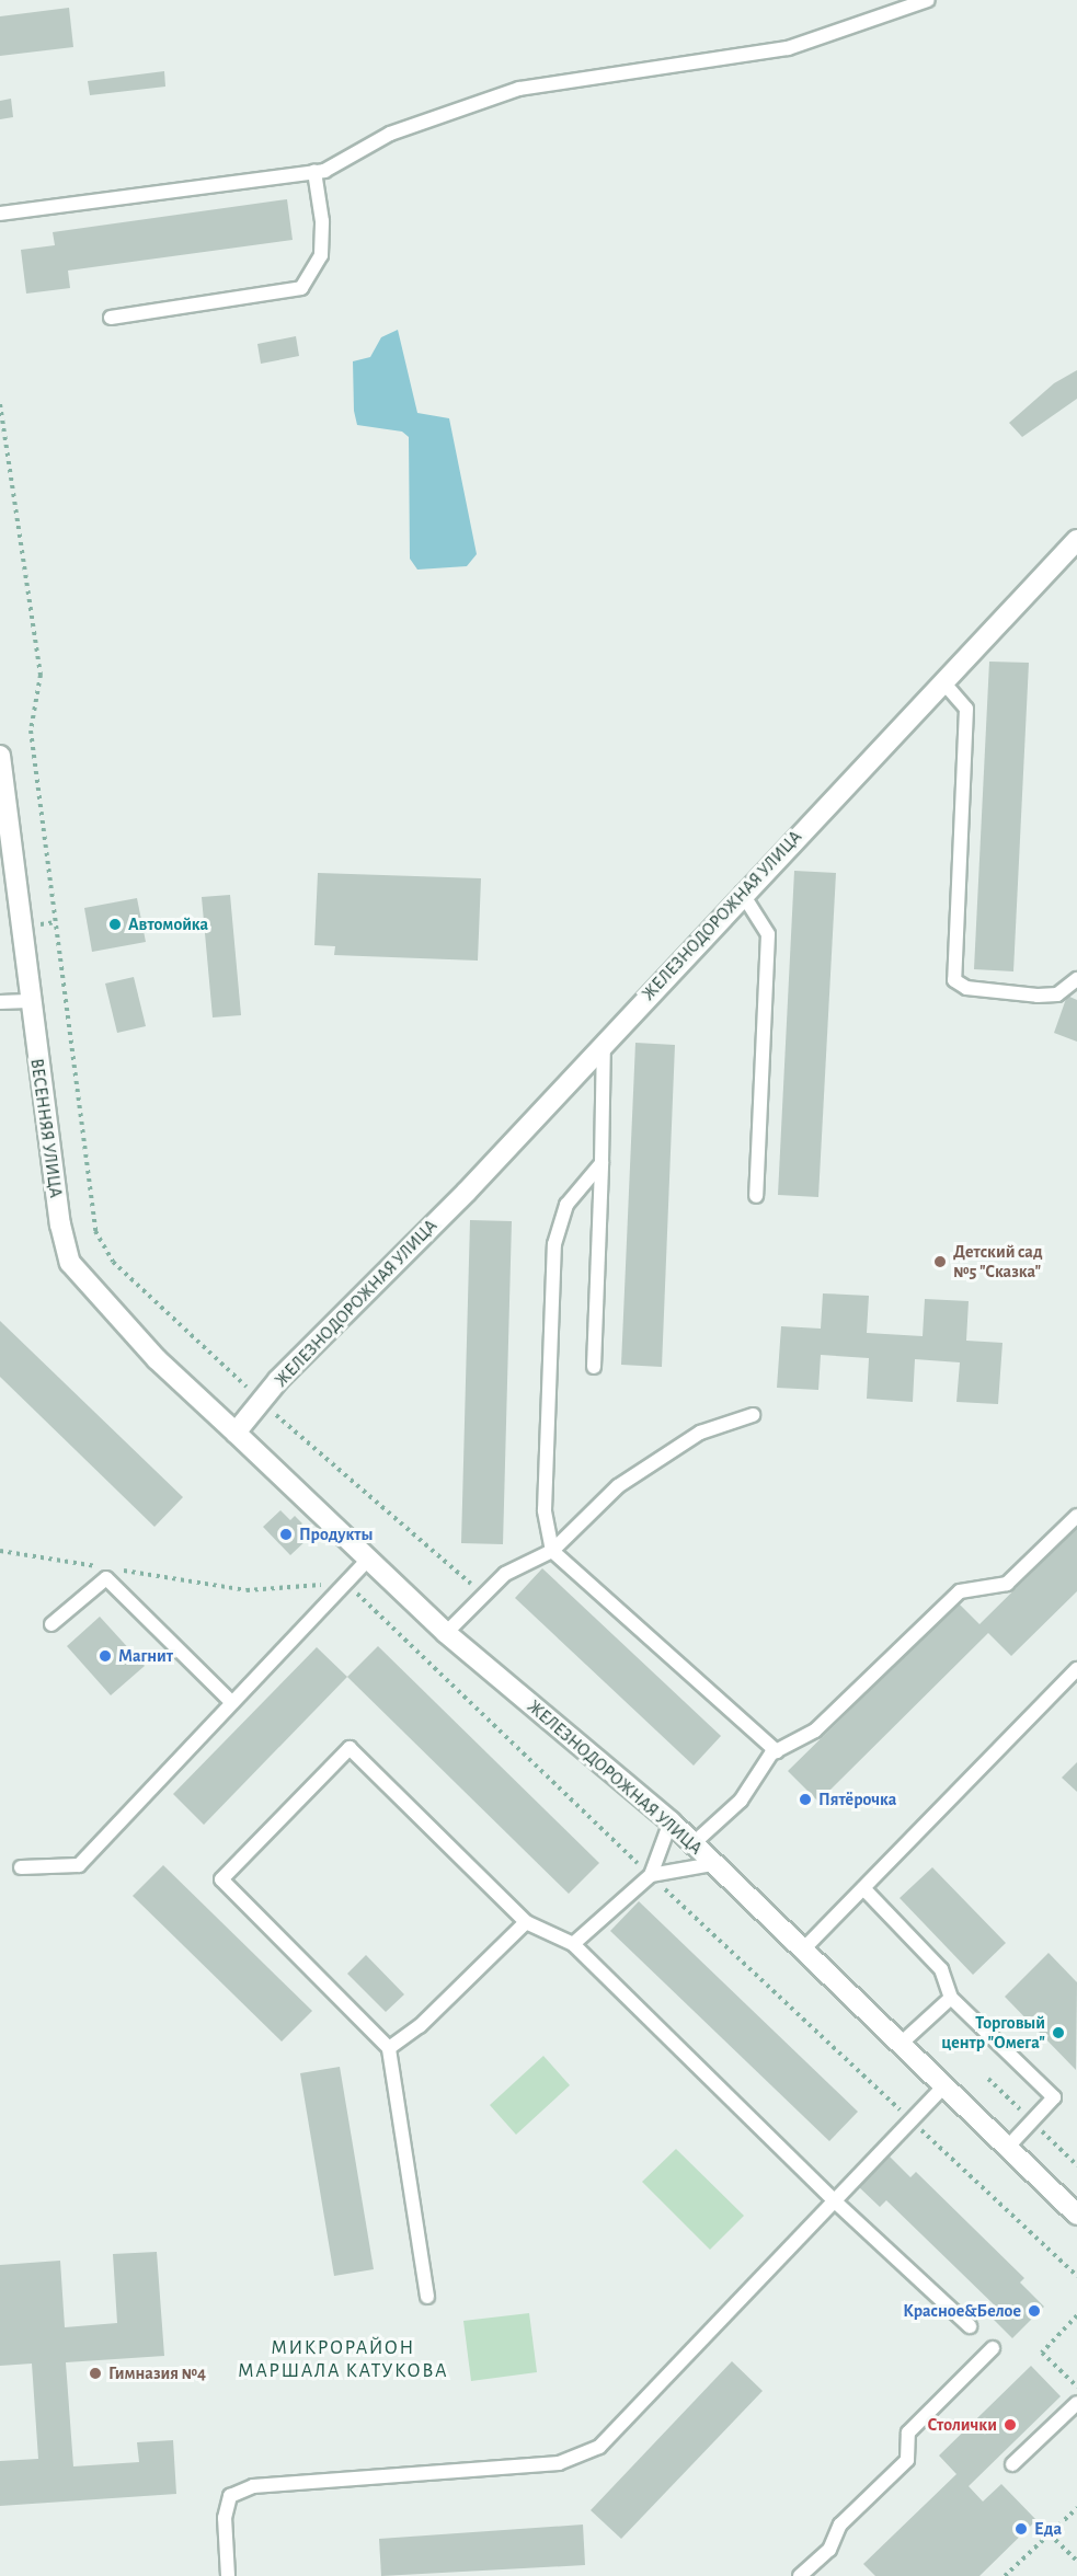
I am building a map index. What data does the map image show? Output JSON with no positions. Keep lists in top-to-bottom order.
{
  "streets": {
    "street": ["ЖЕЛЕЗНОДОРОЖНАЯ УЛИЦА", "ВЕСЕННЯЯ УЛИЦА"]
  },
  "crossings": [
    ["ЖЕЛЕЗНОДОРОЖНАЯ УЛИЦА", "ВЕСЕННЯЯ УЛИЦА"]
  ],
  "districts": ["МИКРОРАЙОН МАРШАЛА КАТУКОВА"],
  "places": [
    "Автомойка",
    "Детский сад №5 \"Сказка\"",
    "Продукты",
    "Магнит",
    "Пятёрочка",
    "Торговый центр \"Омега\"",
    "Красное&Белое",
    "Гимназия №4",
    "Столички",
    "Еда"
  ]
}
